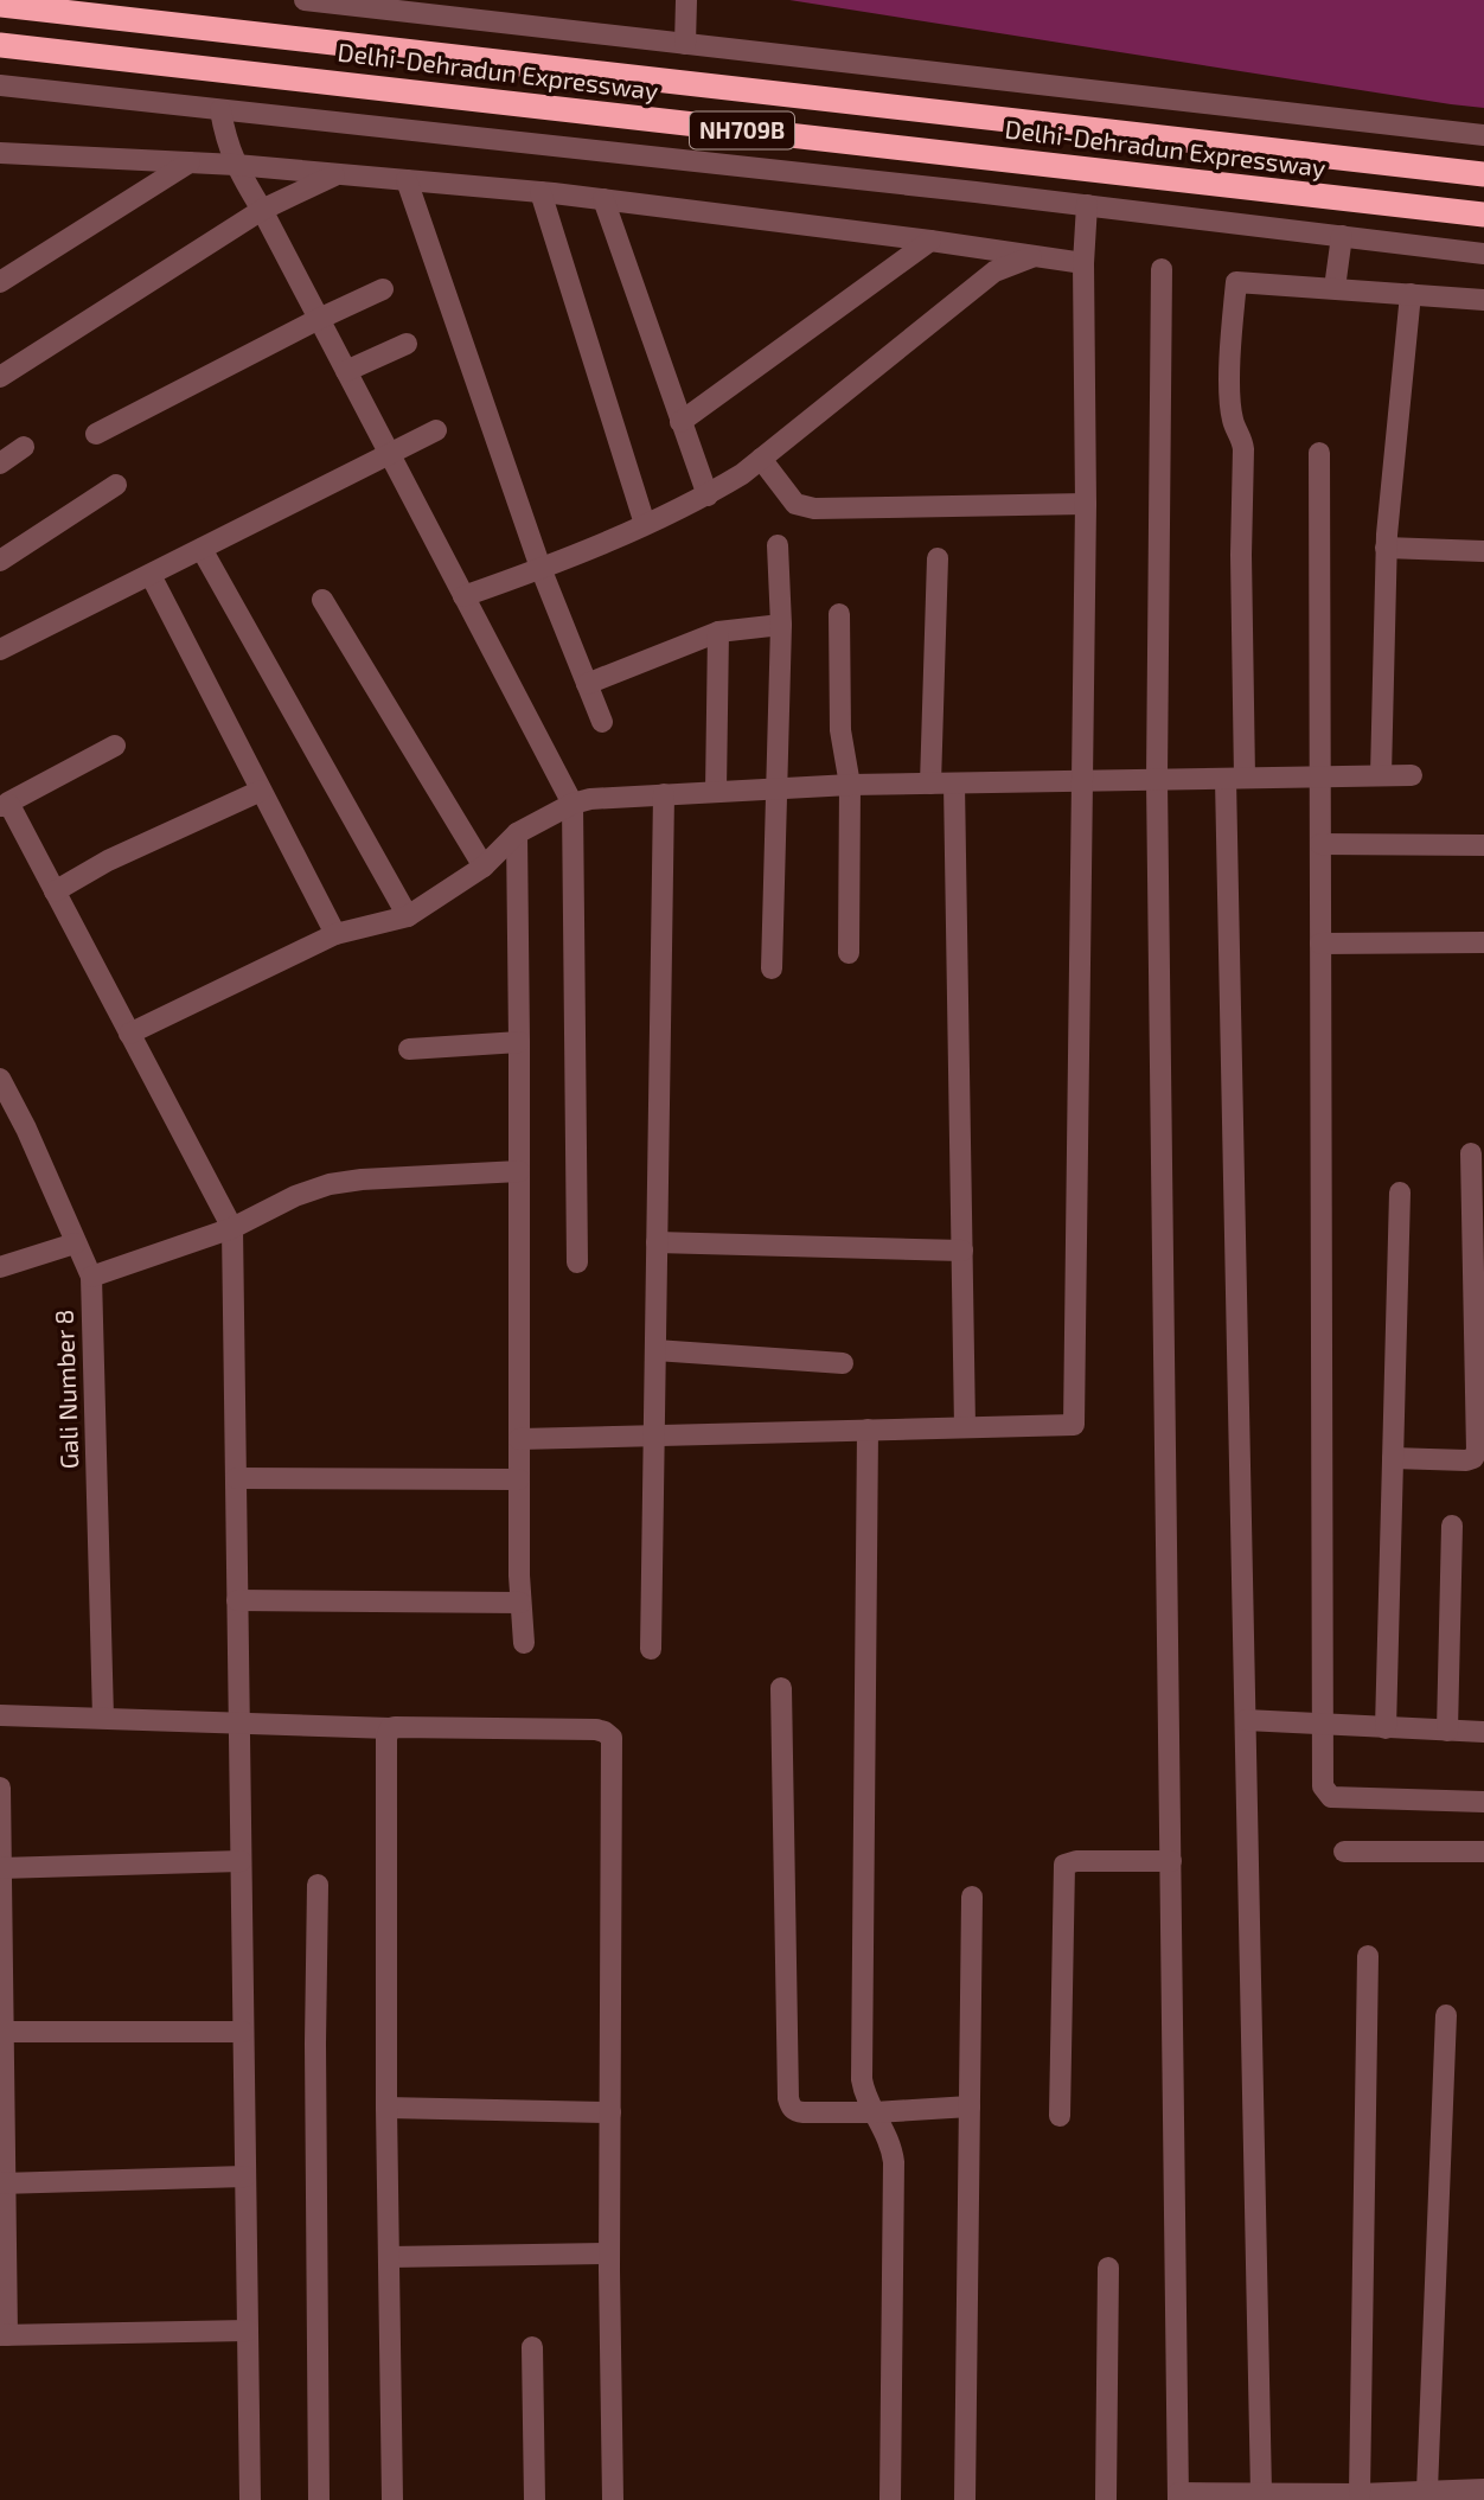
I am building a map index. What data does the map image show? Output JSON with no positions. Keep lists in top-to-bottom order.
{
  "streets": {
    "highway": ["Delhi-Dehradun Expressway", "NH709B"],
    "street": ["Gali Number 8"]
  }
}
